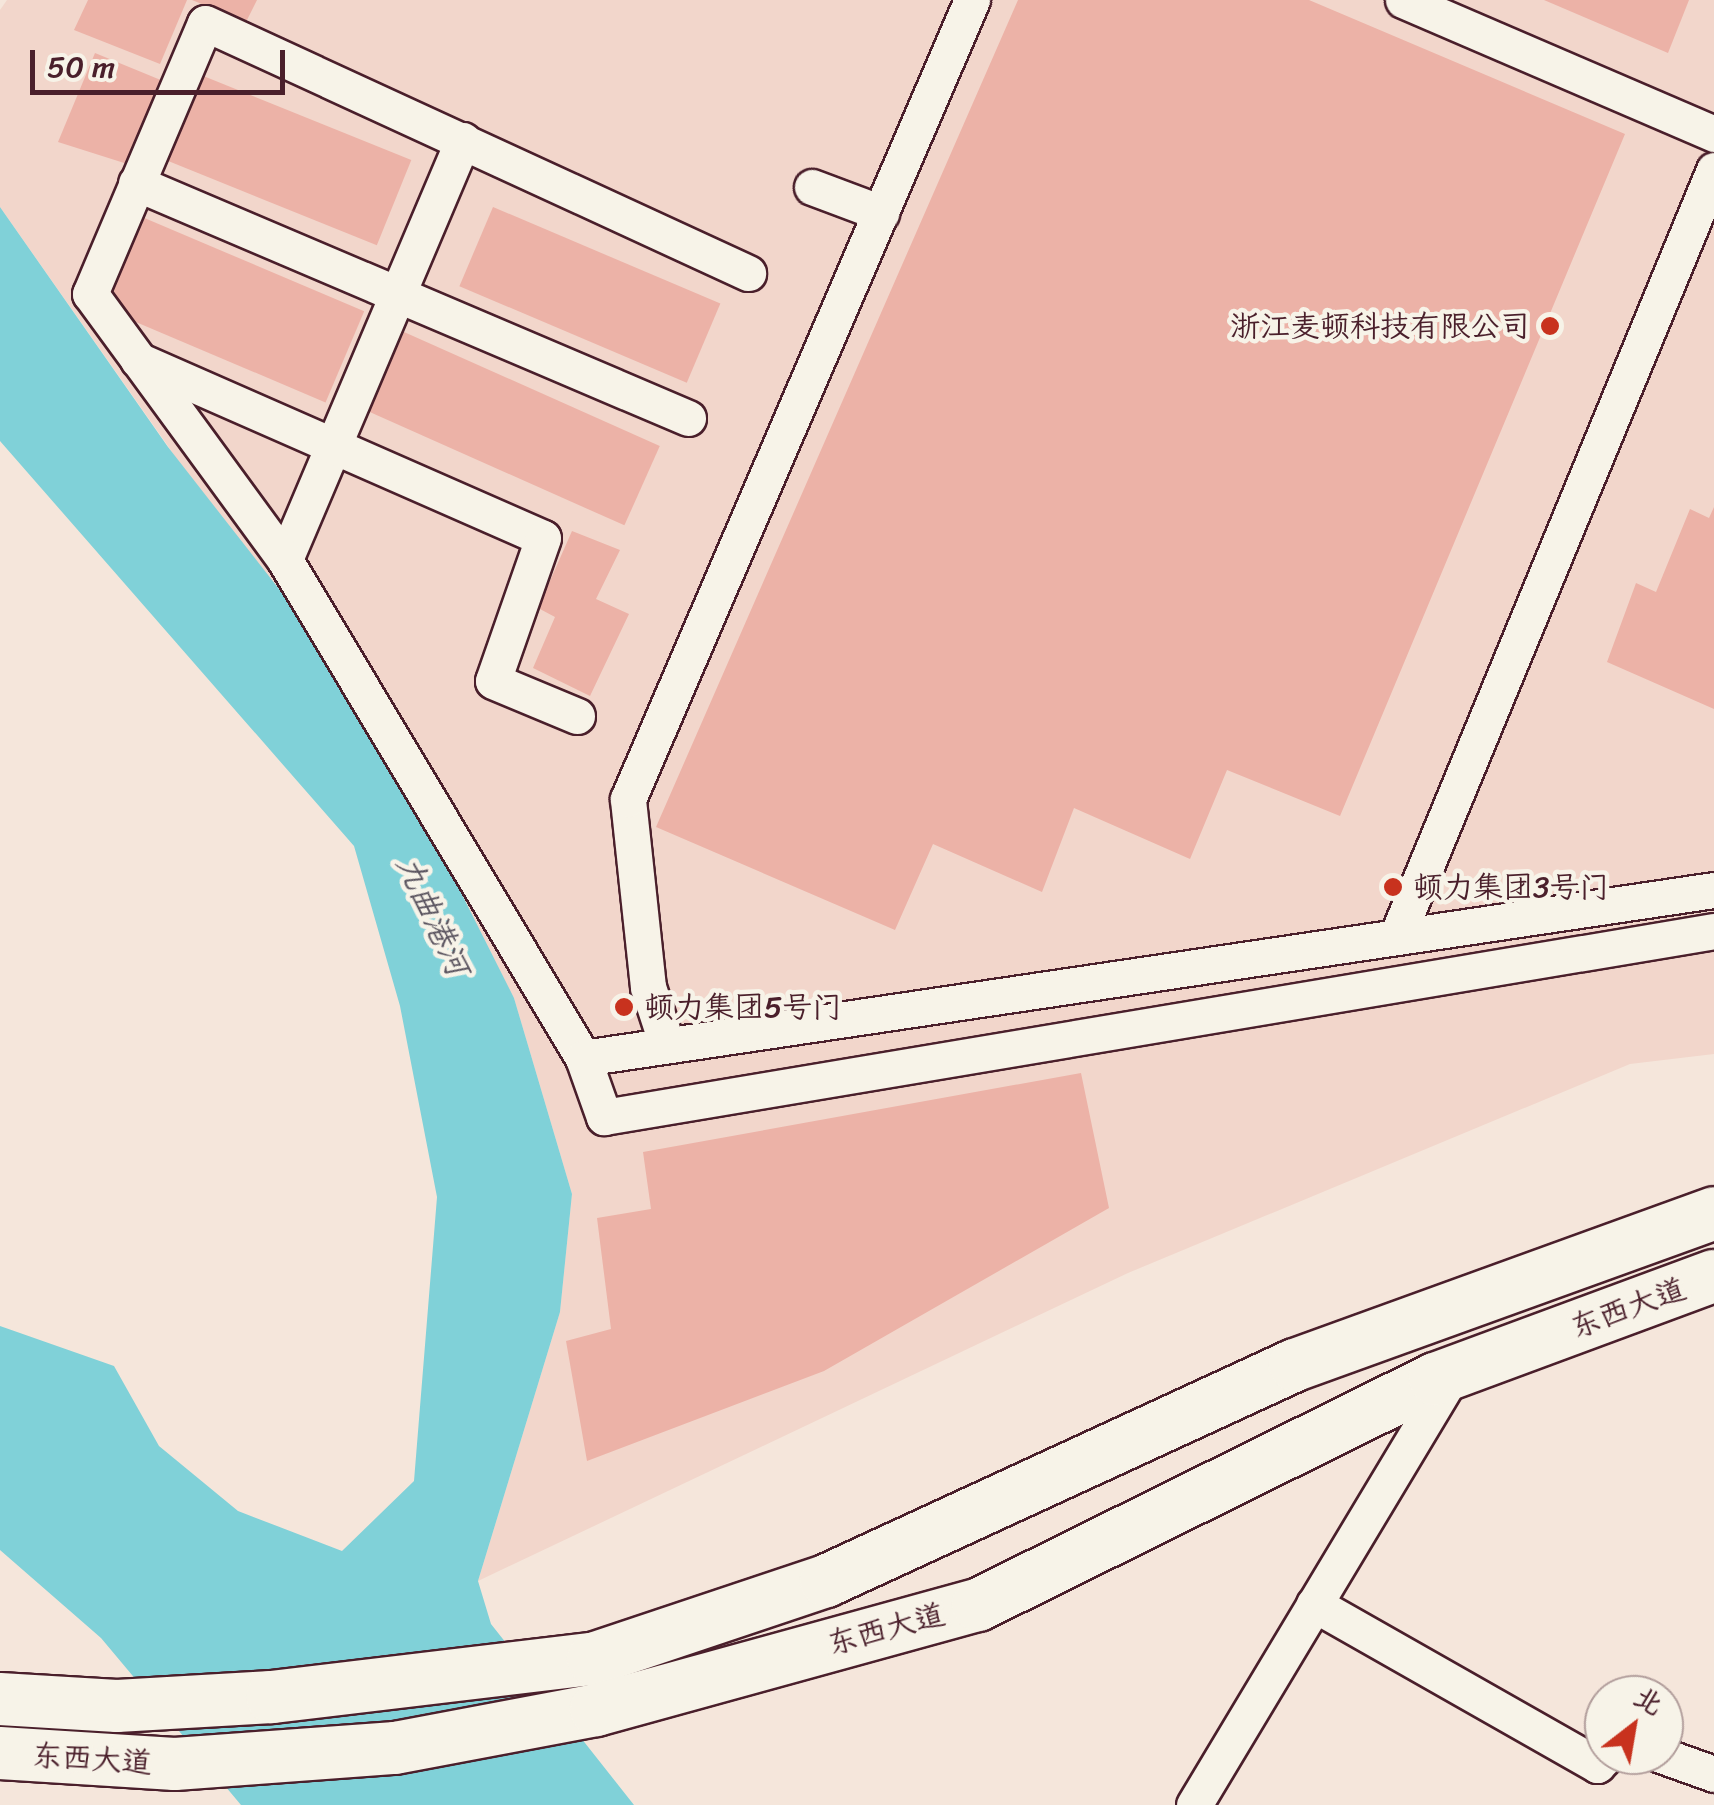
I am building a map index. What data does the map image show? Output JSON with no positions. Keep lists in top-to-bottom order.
{
  "streets": {
    "highway": ["东西大道"]
  },
  "water": ["九曲港河"],
  "places": ["浙江麦顿科技有限公司", "顿力集团3号门", "顿力集团5号门"],
  "scale_bar": "50 m",
  "north": "top right"
}
